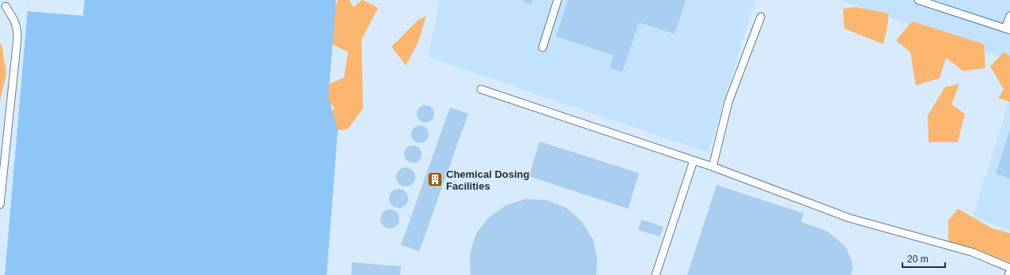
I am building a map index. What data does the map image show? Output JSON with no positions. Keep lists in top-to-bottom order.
{
  "places": {
    "building": ["Chemical Dosing Facilities"]
  },
  "scale_bar": "20 m"
}
